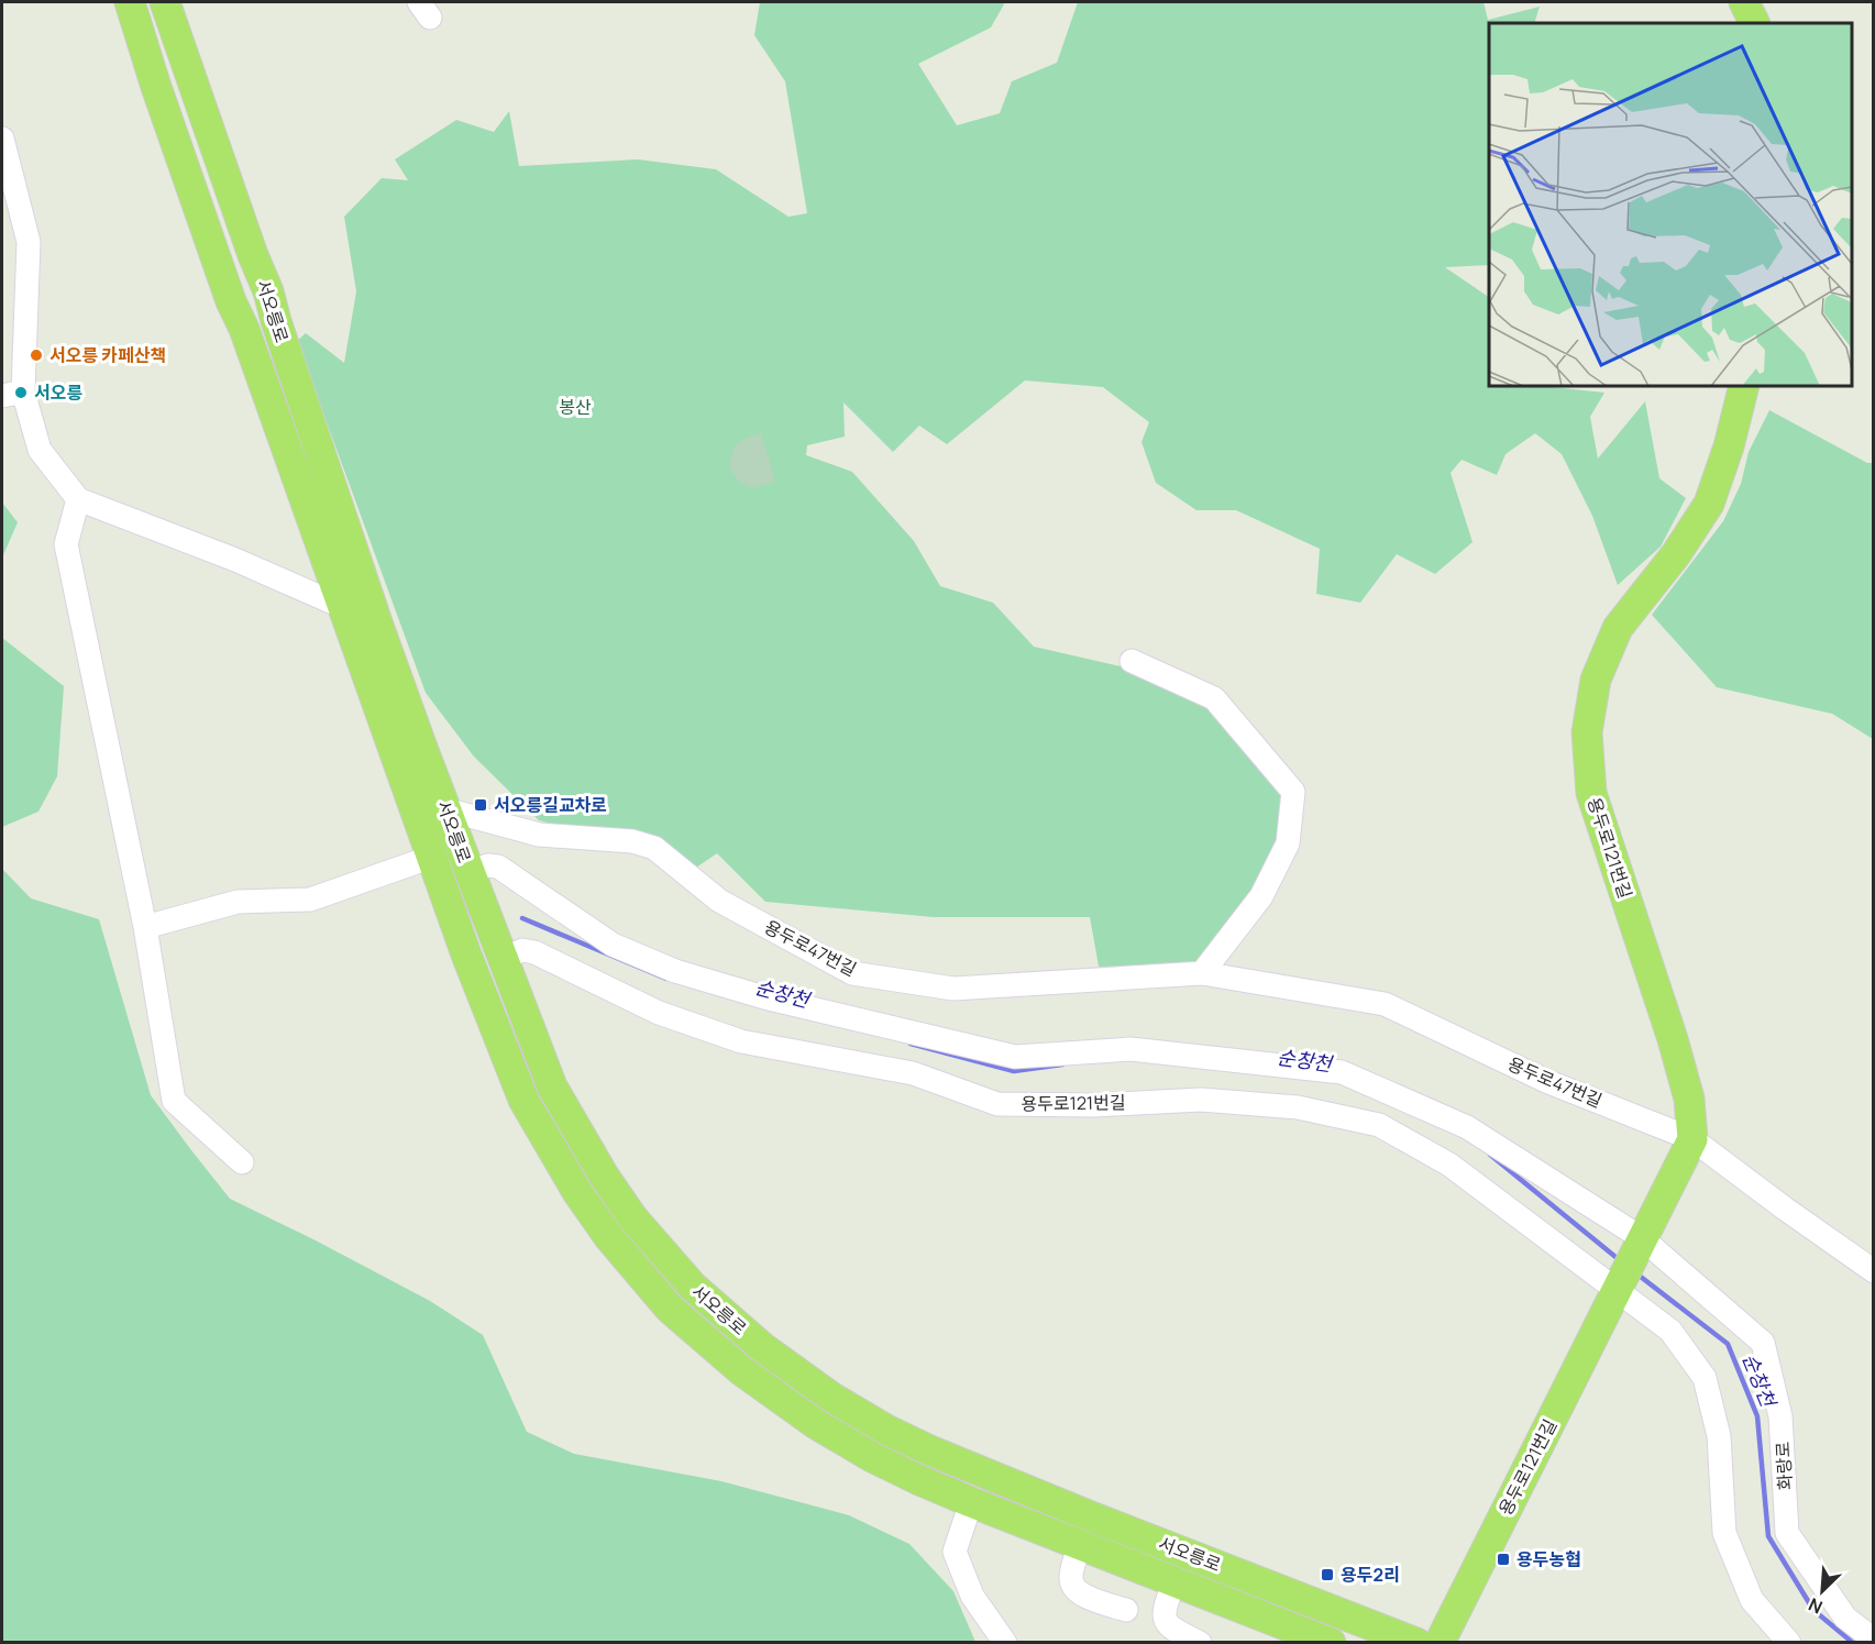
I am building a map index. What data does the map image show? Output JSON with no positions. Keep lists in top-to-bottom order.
{
  "streets": {
    "main road": ["서오릉로", "용두로121번길"],
    "street": ["용두로47번길", "화랑로"]
  },
  "crossings": [
    ["서오릉로", "용두로121번길"],
    ["서오릉로", "용두로47번길"],
    ["서오릉로", "화랑로"],
    ["용두로121번길", "용두로47번길"]
  ],
  "water": ["순창천"],
  "parks": ["봉산"],
  "places": {
    "other": ["서오릉 카페산책", "서오릉"],
    "transit": ["서오릉길교차로", "용두농협", "용두2리"]
  },
  "north": "bottom left"
}
